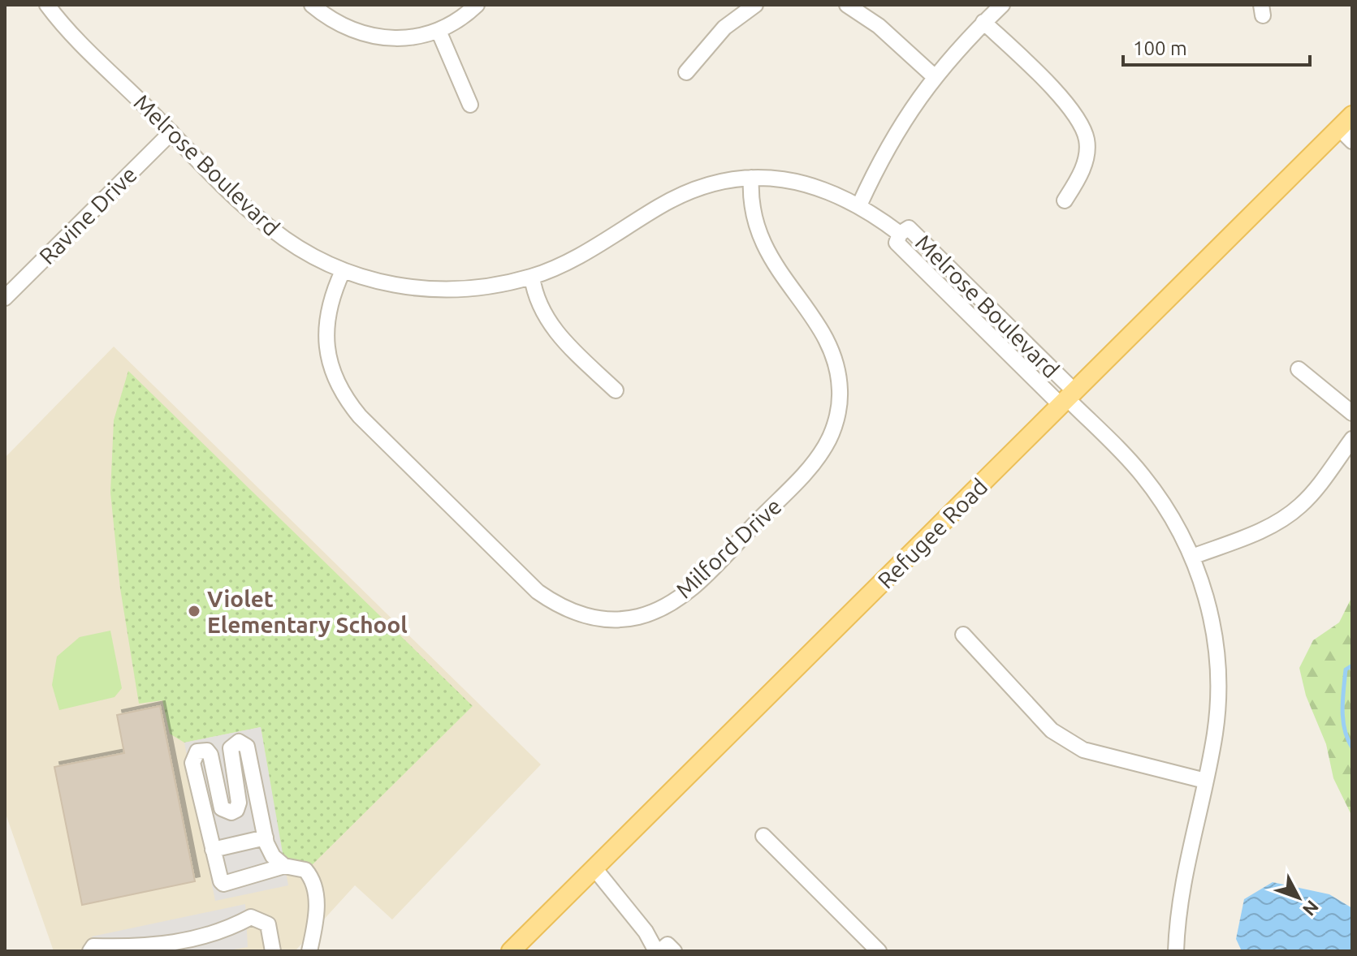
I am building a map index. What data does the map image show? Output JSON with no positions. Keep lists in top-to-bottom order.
{
  "streets": {
    "main road": ["Refugee Road"],
    "street": ["Melrose Boulevard", "Ravine Drive", "Milford Drive"]
  },
  "crossings": [
    ["Melrose Boulevard", "Ravine Drive"],
    ["Melrose Boulevard", "Refugee Road"],
    ["Melrose Boulevard", "Milford Drive"]
  ],
  "places": ["Violet Elementary School"],
  "scale_bar": "100 m",
  "north": "bottom right"
}
